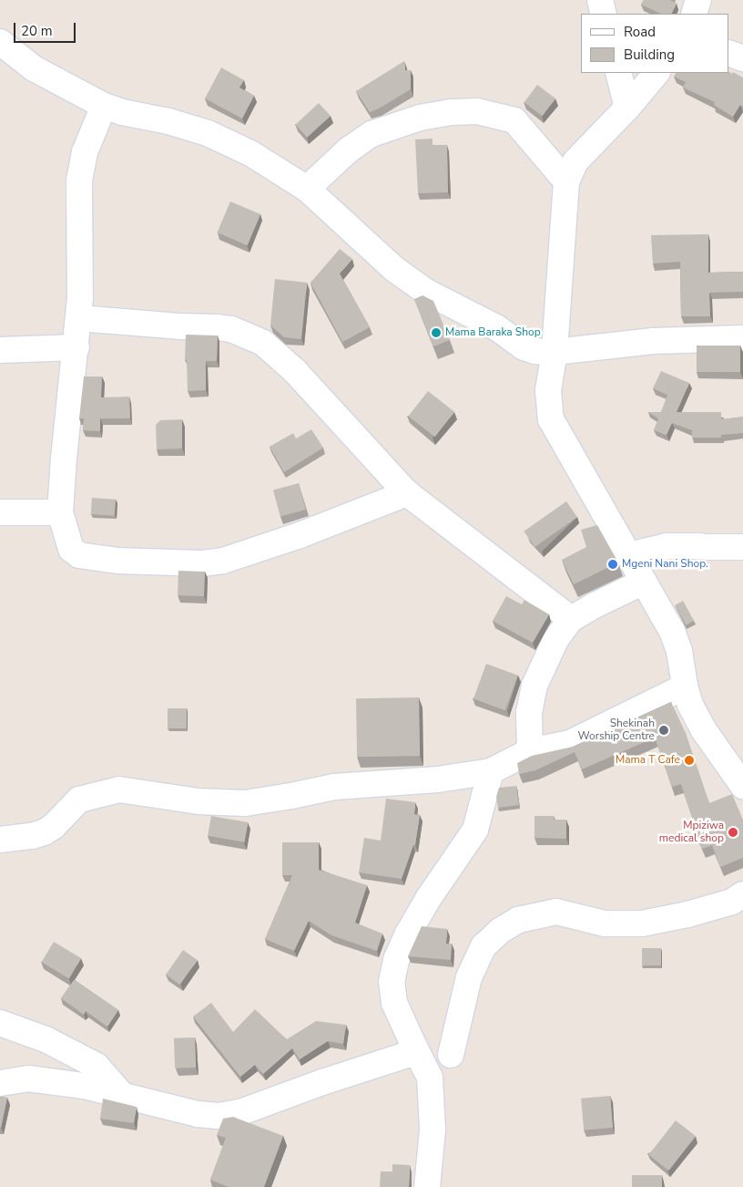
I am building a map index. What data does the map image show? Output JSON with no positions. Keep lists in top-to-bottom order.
{
  "places": [
    "Mama Baraka Shop",
    "Mgeni Nani Shop.",
    "Shekinah Worship Centre",
    "Mama T Cafe",
    "Mpiziwa medical shop"
  ],
  "legend": ["Road", "Building"],
  "scale_bar": "20 m"
}
